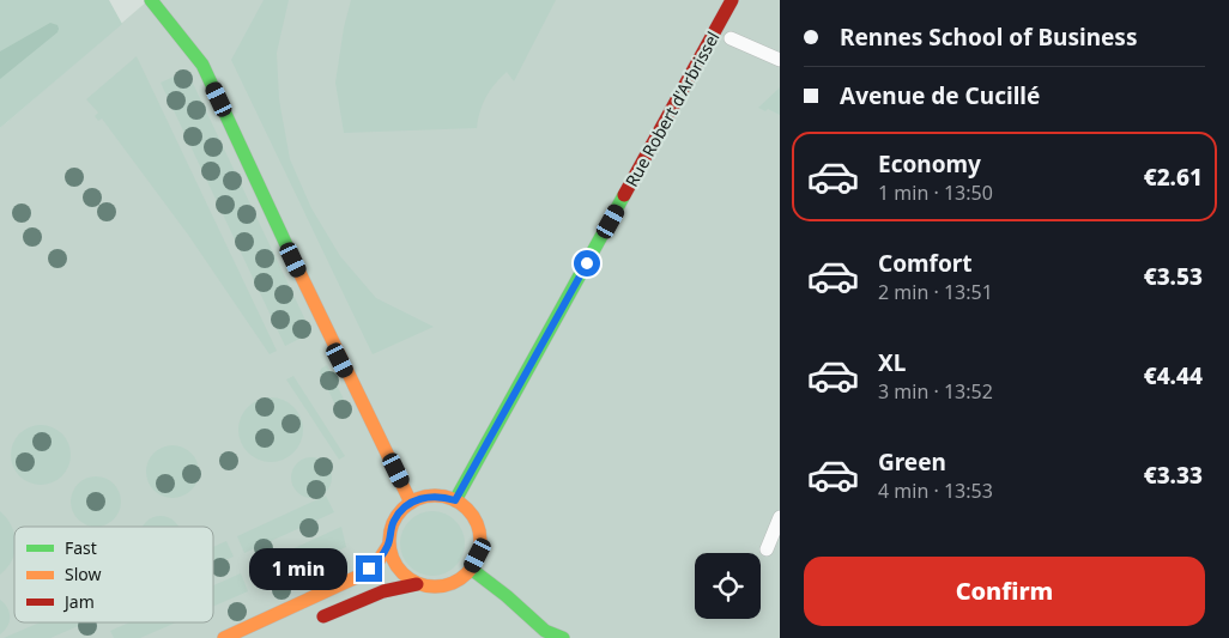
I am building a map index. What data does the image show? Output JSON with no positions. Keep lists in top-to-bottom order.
{
  "streets": {
    "street": ["Rue Robert d'Arbrissel"]
  },
  "legend": ["Fast", "Slow", "Jam"],
  "page": {
    "banner": ["Rennes School of Business", "Avenue de Cucillé"],
    "list": [
      {
        "name": "Economy",
        "note": "1 min · 13:50",
        "value": "€2.61"
      },
      {
        "name": "Comfort",
        "note": "2 min · 13:51",
        "value": "€3.53"
      },
      {
        "name": "XL",
        "note": "3 min · 13:52",
        "value": "€4.44"
      },
      {
        "name": "Green",
        "note": "4 min · 13:53",
        "value": "€3.33"
      }
    ],
    "buttons": "Confirm",
    "bubble": "1 min"
  }
}
